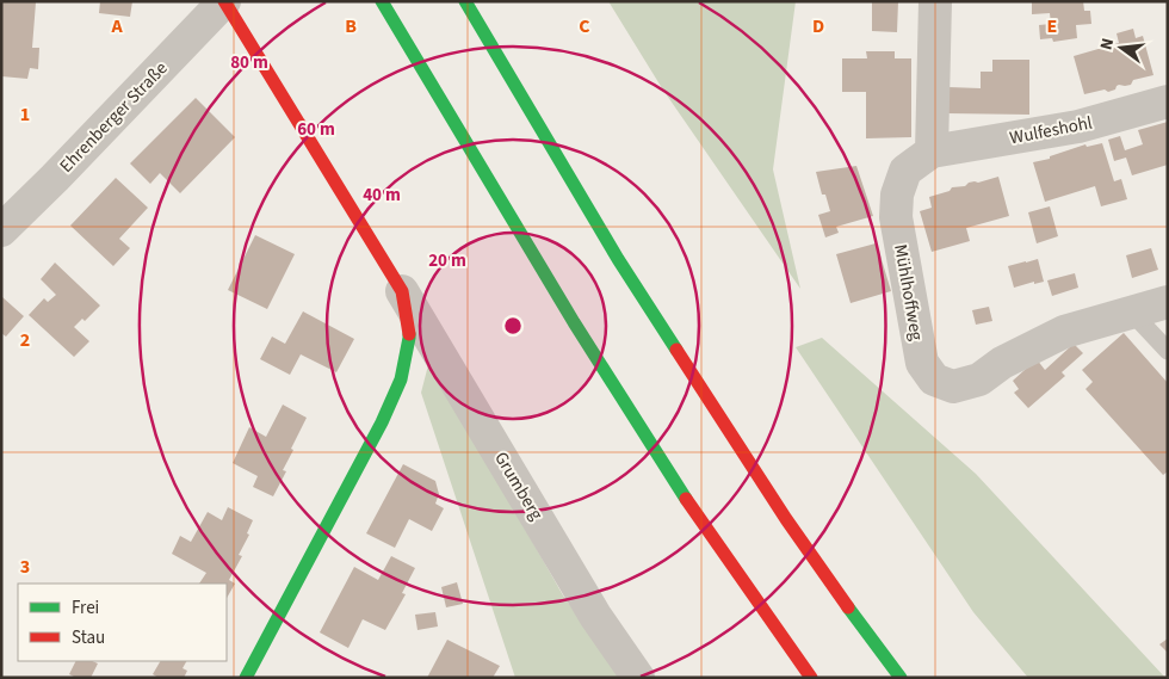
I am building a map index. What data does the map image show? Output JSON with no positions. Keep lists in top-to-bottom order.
{
  "streets": {
    "main road": ["Grumberg"],
    "street": ["Ehrenberger Straße", "Wulfeshohl", "Mühlhoffweg"]
  },
  "crossings": [
    ["Ehrenberger Straße", "Grumberg"],
    ["Wulfeshohl", "Mühlhoffweg"]
  ],
  "legend": ["Frei", "Stau"],
  "north": "left",
  "grid": {
    "columns": [
      "A",
      "B",
      "C",
      "D",
      "E"
    ],
    "rows": ["1", "2", "3"]
  },
  "rings": [
    "80 m",
    "60 m",
    "40 m",
    "20 m"
  ]
}
